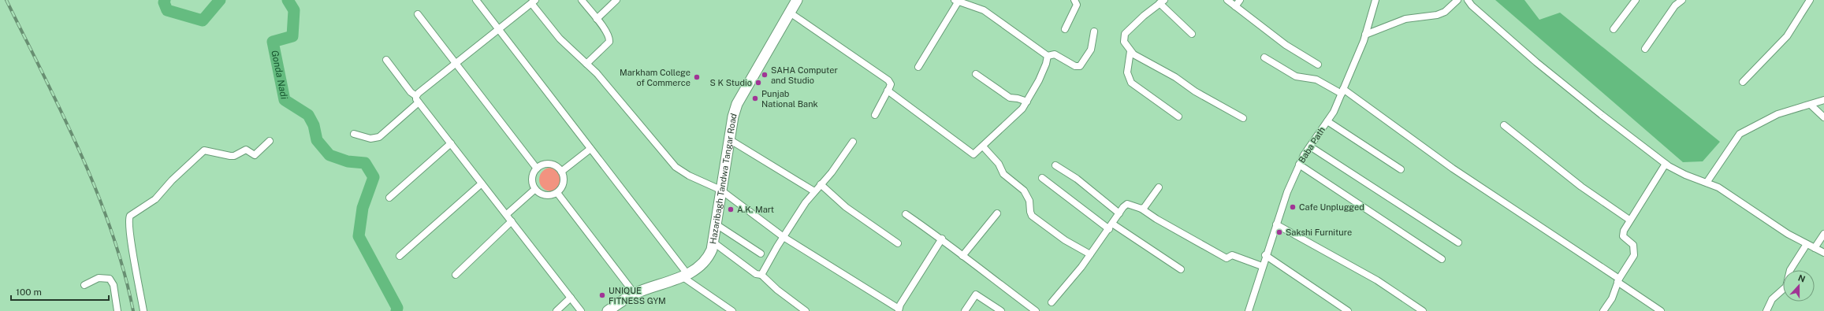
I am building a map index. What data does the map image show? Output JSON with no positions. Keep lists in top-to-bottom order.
{
  "streets": {
    "main road": ["Hazaribagh Tandwa Tangar Road"],
    "street": ["Baba Path"]
  },
  "water": ["Gonda Nadi"],
  "places": [
    "SAHA Computer and Studio",
    "Markham College of Commerce",
    "S K Studio",
    "Punjab National Bank",
    "Cafe Unplugged",
    "A.K. Mart",
    "Sakshi Furniture",
    "UNIQUE FITNESS GYM"
  ],
  "scale_bar": "100 m",
  "north": "top"
}
